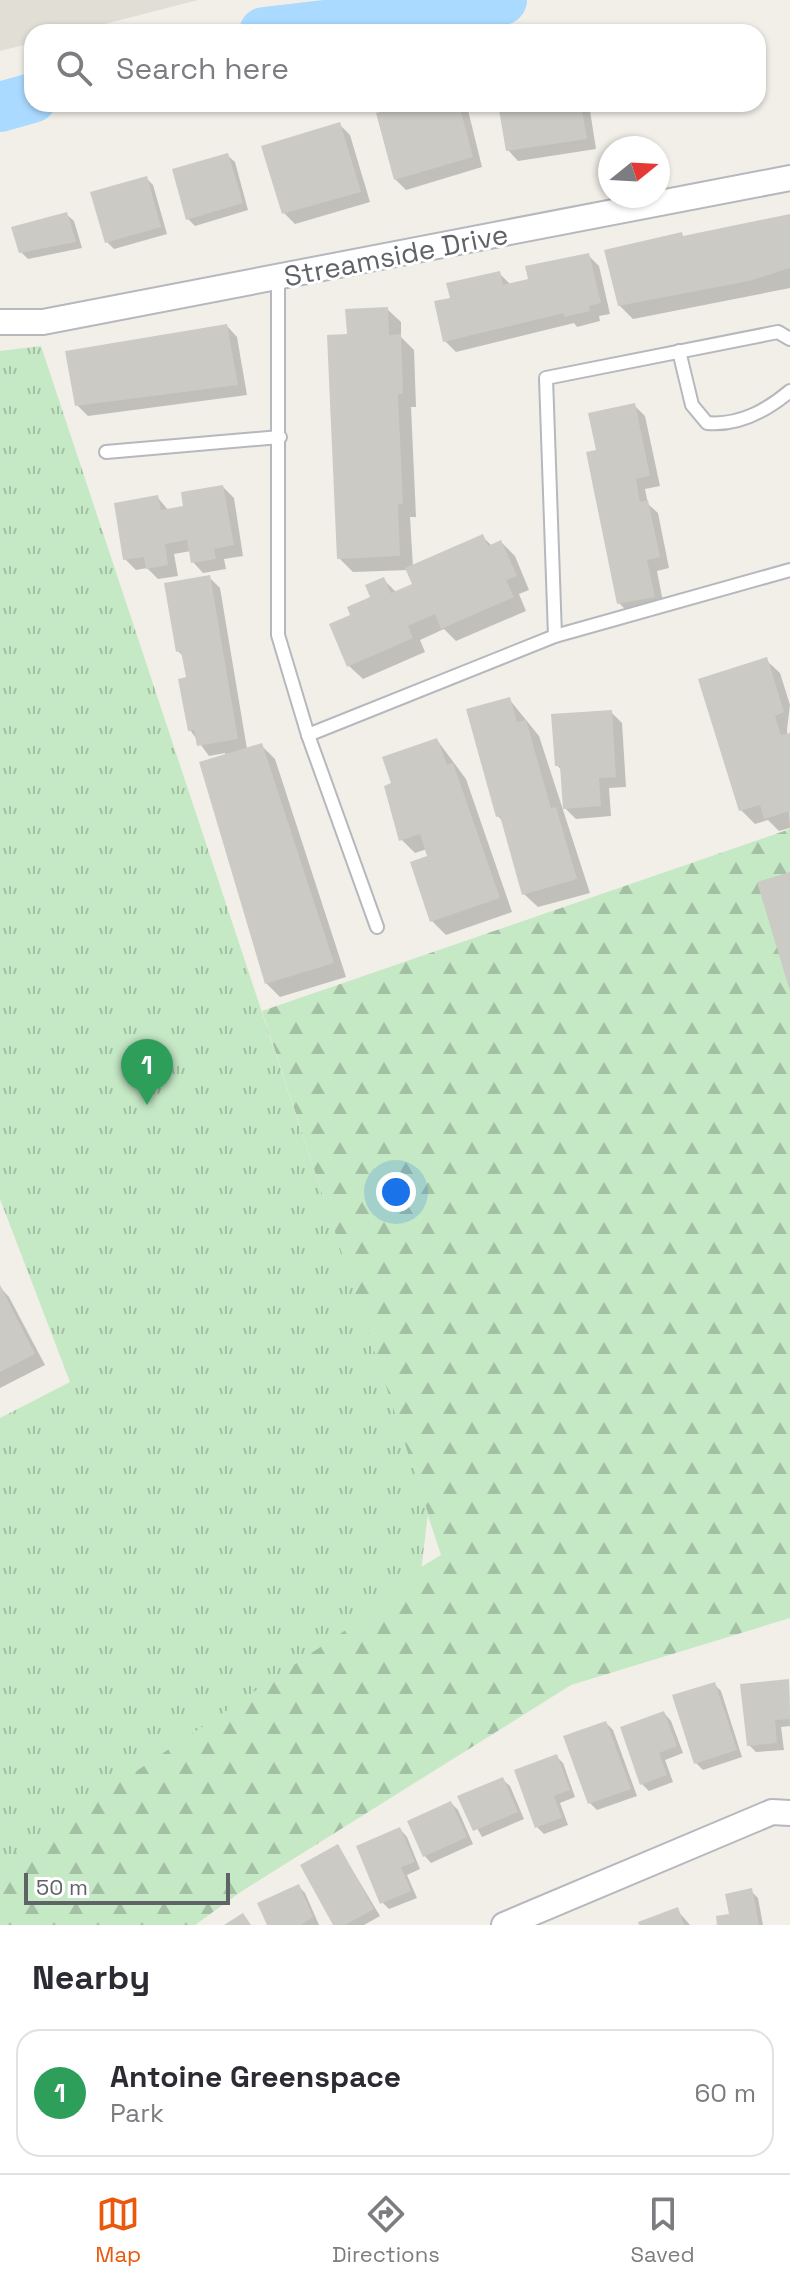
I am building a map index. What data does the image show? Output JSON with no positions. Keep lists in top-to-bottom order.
{
  "streets": {
    "street": ["Streamside Drive"]
  },
  "scale_bar": "50 m",
  "north": "right",
  "page": {
    "search": "Search here",
    "pins": "1",
    "scale": "50 m",
    "heading": "Nearby",
    "list": [
      {
        "mark": "1",
        "name": "Antoine Greenspace",
        "note": "Park",
        "value": "60 m"
      }
    ],
    "nav": ["Map", "Directions", "Saved"]
  }
}
